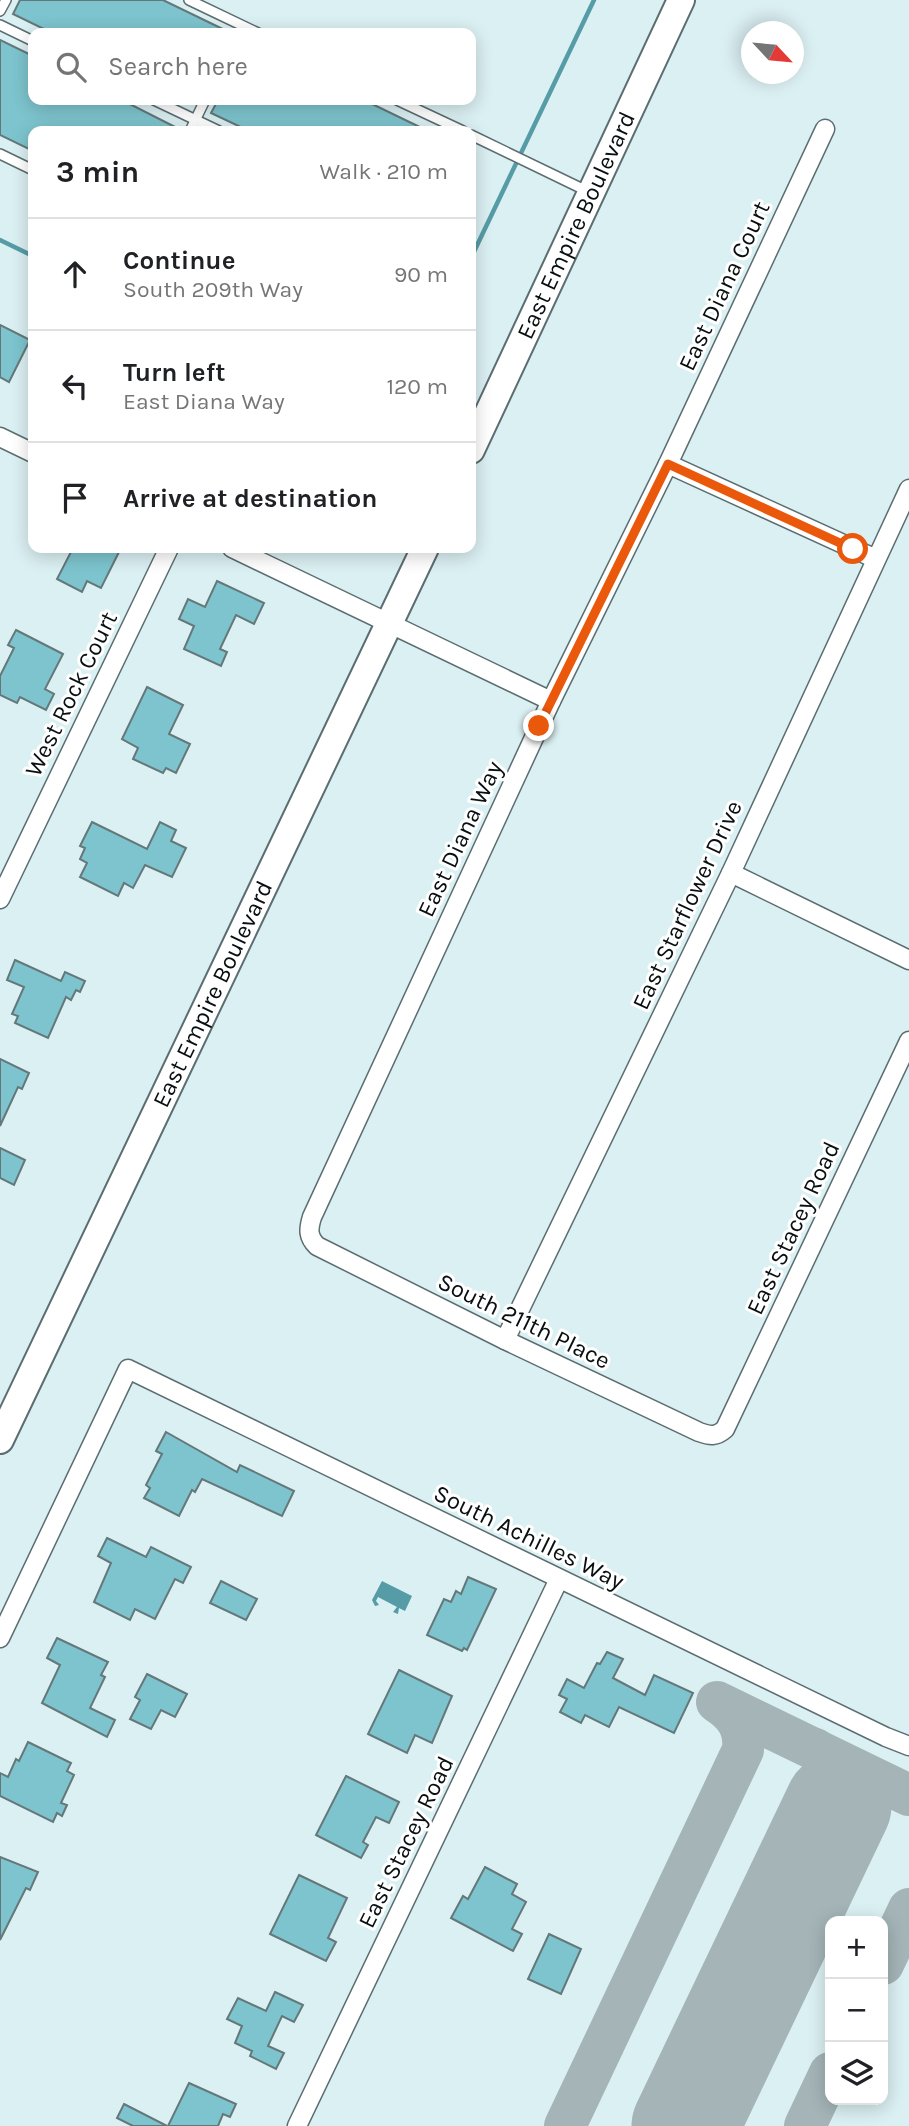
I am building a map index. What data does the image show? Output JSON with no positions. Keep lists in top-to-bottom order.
{
  "streets": {
    "street": [
      "East Empire Boulevard",
      "East Diana Court",
      "West Rock Court",
      "East Diana Way",
      "East Starflower Drive",
      "East Stacey Road",
      "South 211th Place",
      "South Achilles Way"
    ]
  },
  "crossings": [
    ["East Diana Court", "East Diana Way"],
    ["East Diana Way", "South 211th Place"],
    ["East Starflower Drive", "South 211th Place"],
    ["East Stacey Road", "South 211th Place"],
    ["East Stacey Road", "South Achilles Way"]
  ],
  "north": "bottom right",
  "page": {
    "search": "Search here",
    "heading": ["3 min", "Walk · 210 m"],
    "list": [
      ["Continue", "South 209th Way", "90 m"],
      ["Turn left", "East Diana Way", "120 m"],
      "Arrive at destination"
    ],
    "map_buttons": ["+", "−"]
  }
}
